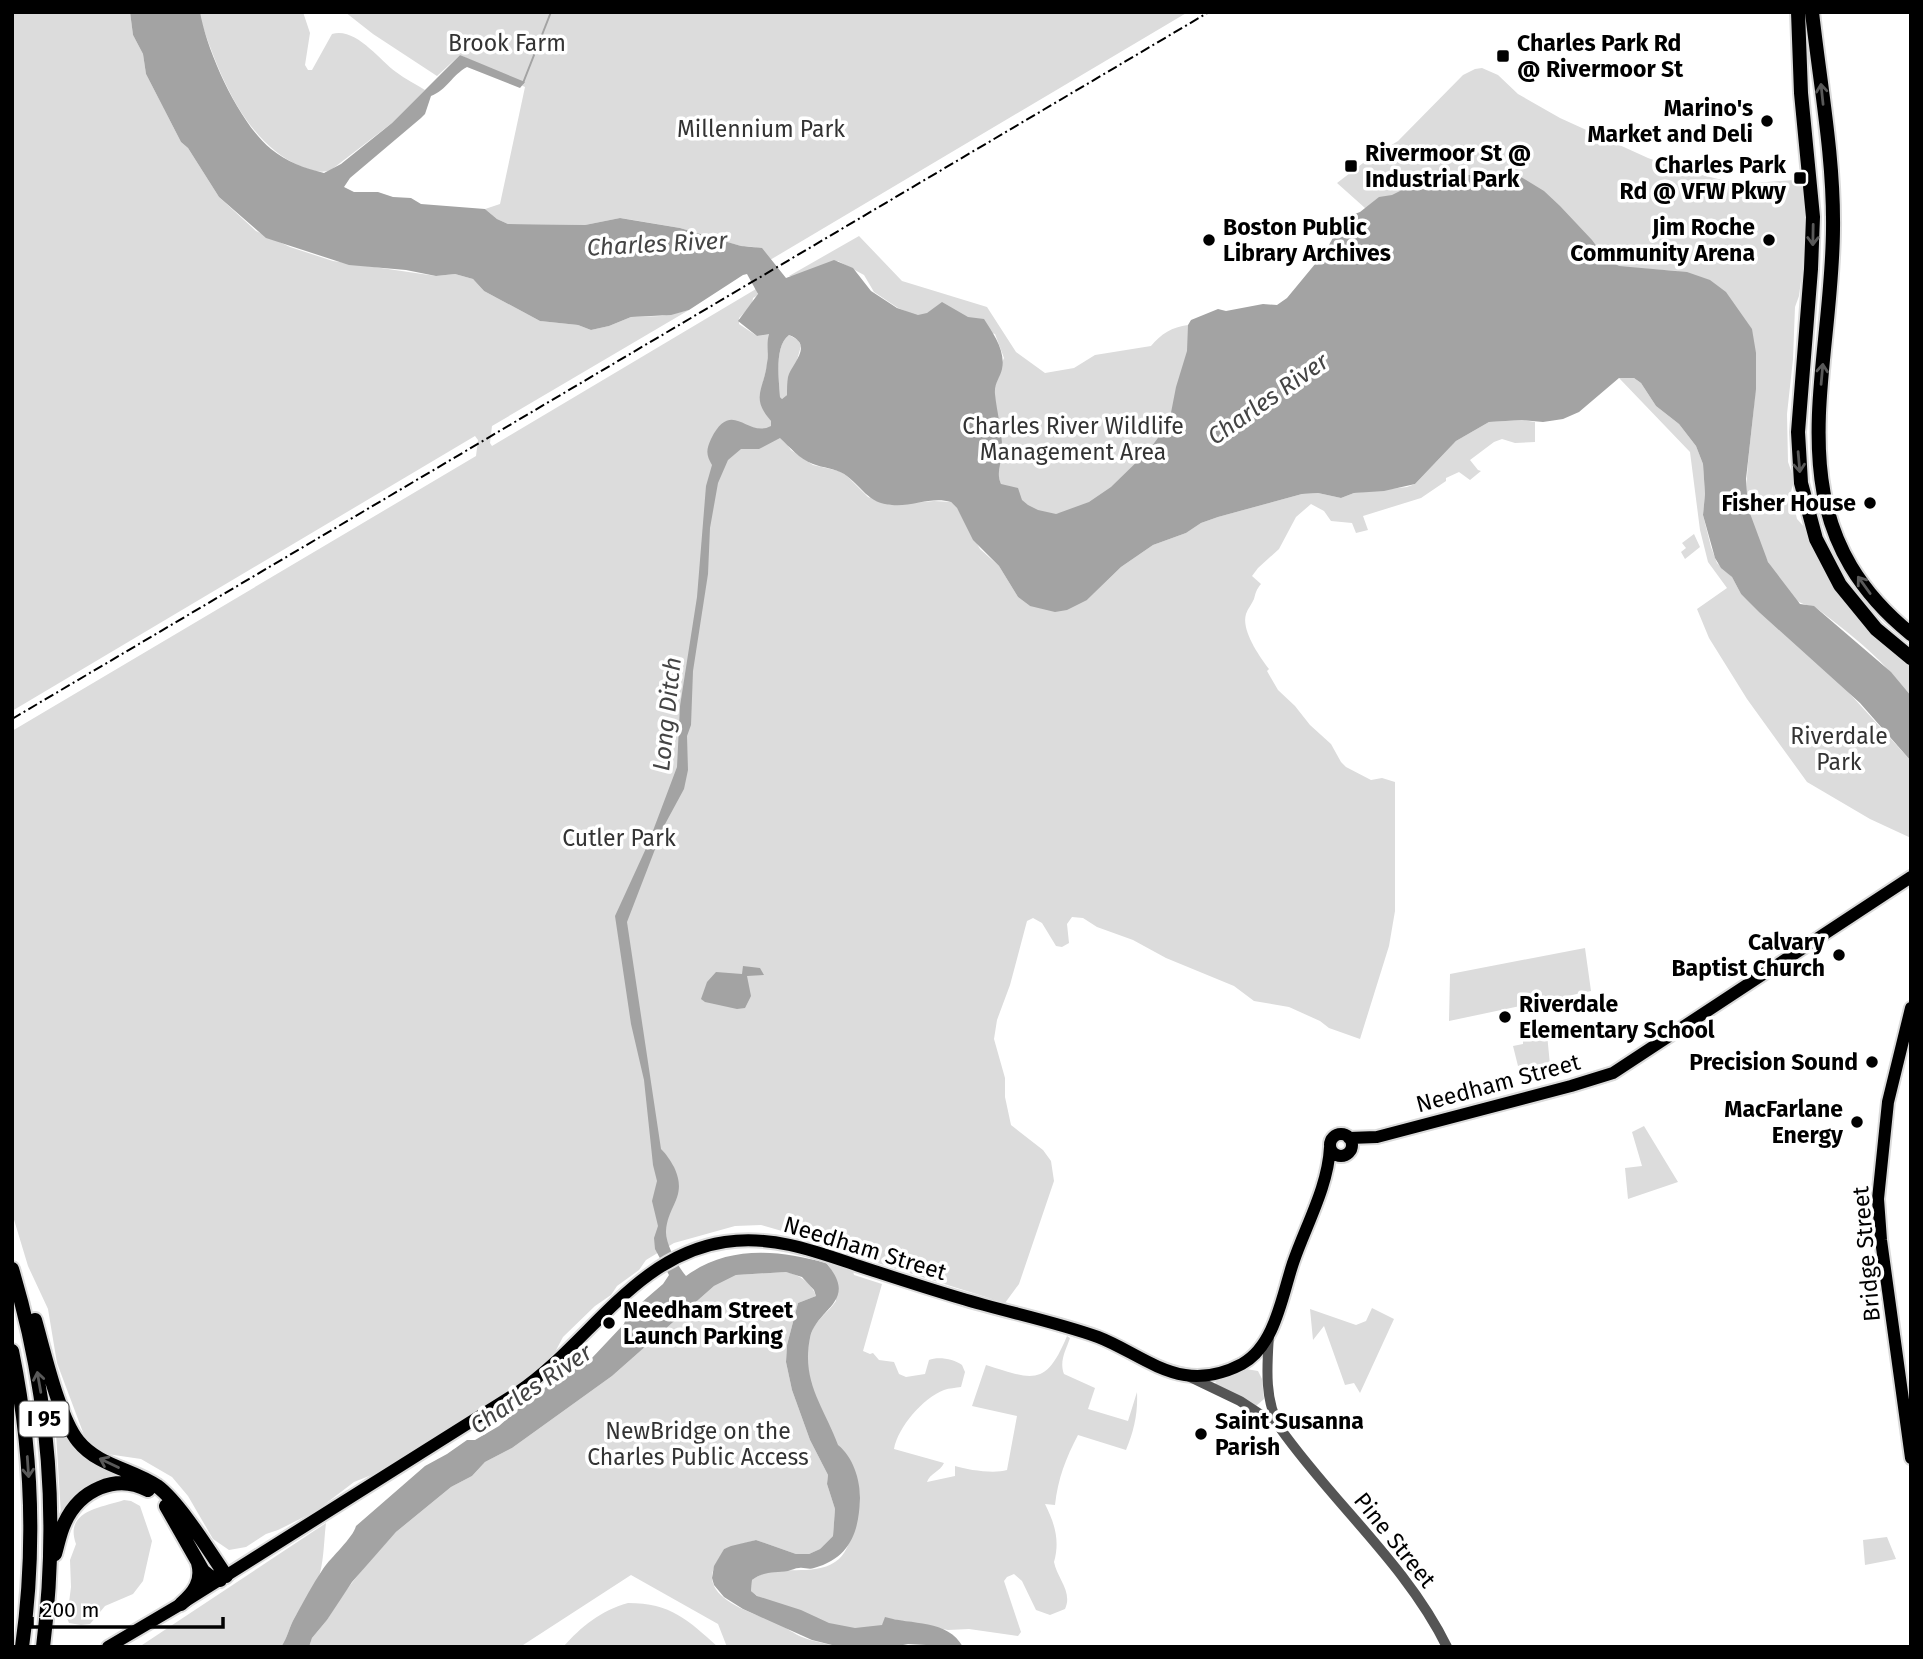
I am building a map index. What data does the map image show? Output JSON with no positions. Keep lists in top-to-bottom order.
{
  "streets": {
    "highway": ["I 95"],
    "main road": ["Needham Street", "Bridge Street"],
    "street": ["Pine Street"]
  },
  "crossings": [
    ["Needham Street", "Pine Street"]
  ],
  "water": ["Charles River", "Long Ditch"],
  "parks": [
    "Brook Farm",
    "Millennium Park",
    "Charles River Wildlife Management Area",
    "Riverdale Park",
    "Cutler Park",
    "NewBridge on the Charles Public Access"
  ],
  "places": {
    "transit": ["Charles Park Rd @ Rivermoor St", "Rivermoor St @ Industrial Park", "Charles Park Rd @ VFW Pkwy"],
    "other": [
      "Marino's Market and Deli",
      "Boston Public Library Archives",
      "Jim Roche Community Arena",
      "Fisher House",
      "Calvary Baptist Church",
      "Riverdale Elementary School",
      "Precision Sound",
      "MacFarlane Energy",
      "Needham Street Launch Parking",
      "Saint Susanna Parish"
    ]
  },
  "scale_bar": "200 m"
}
